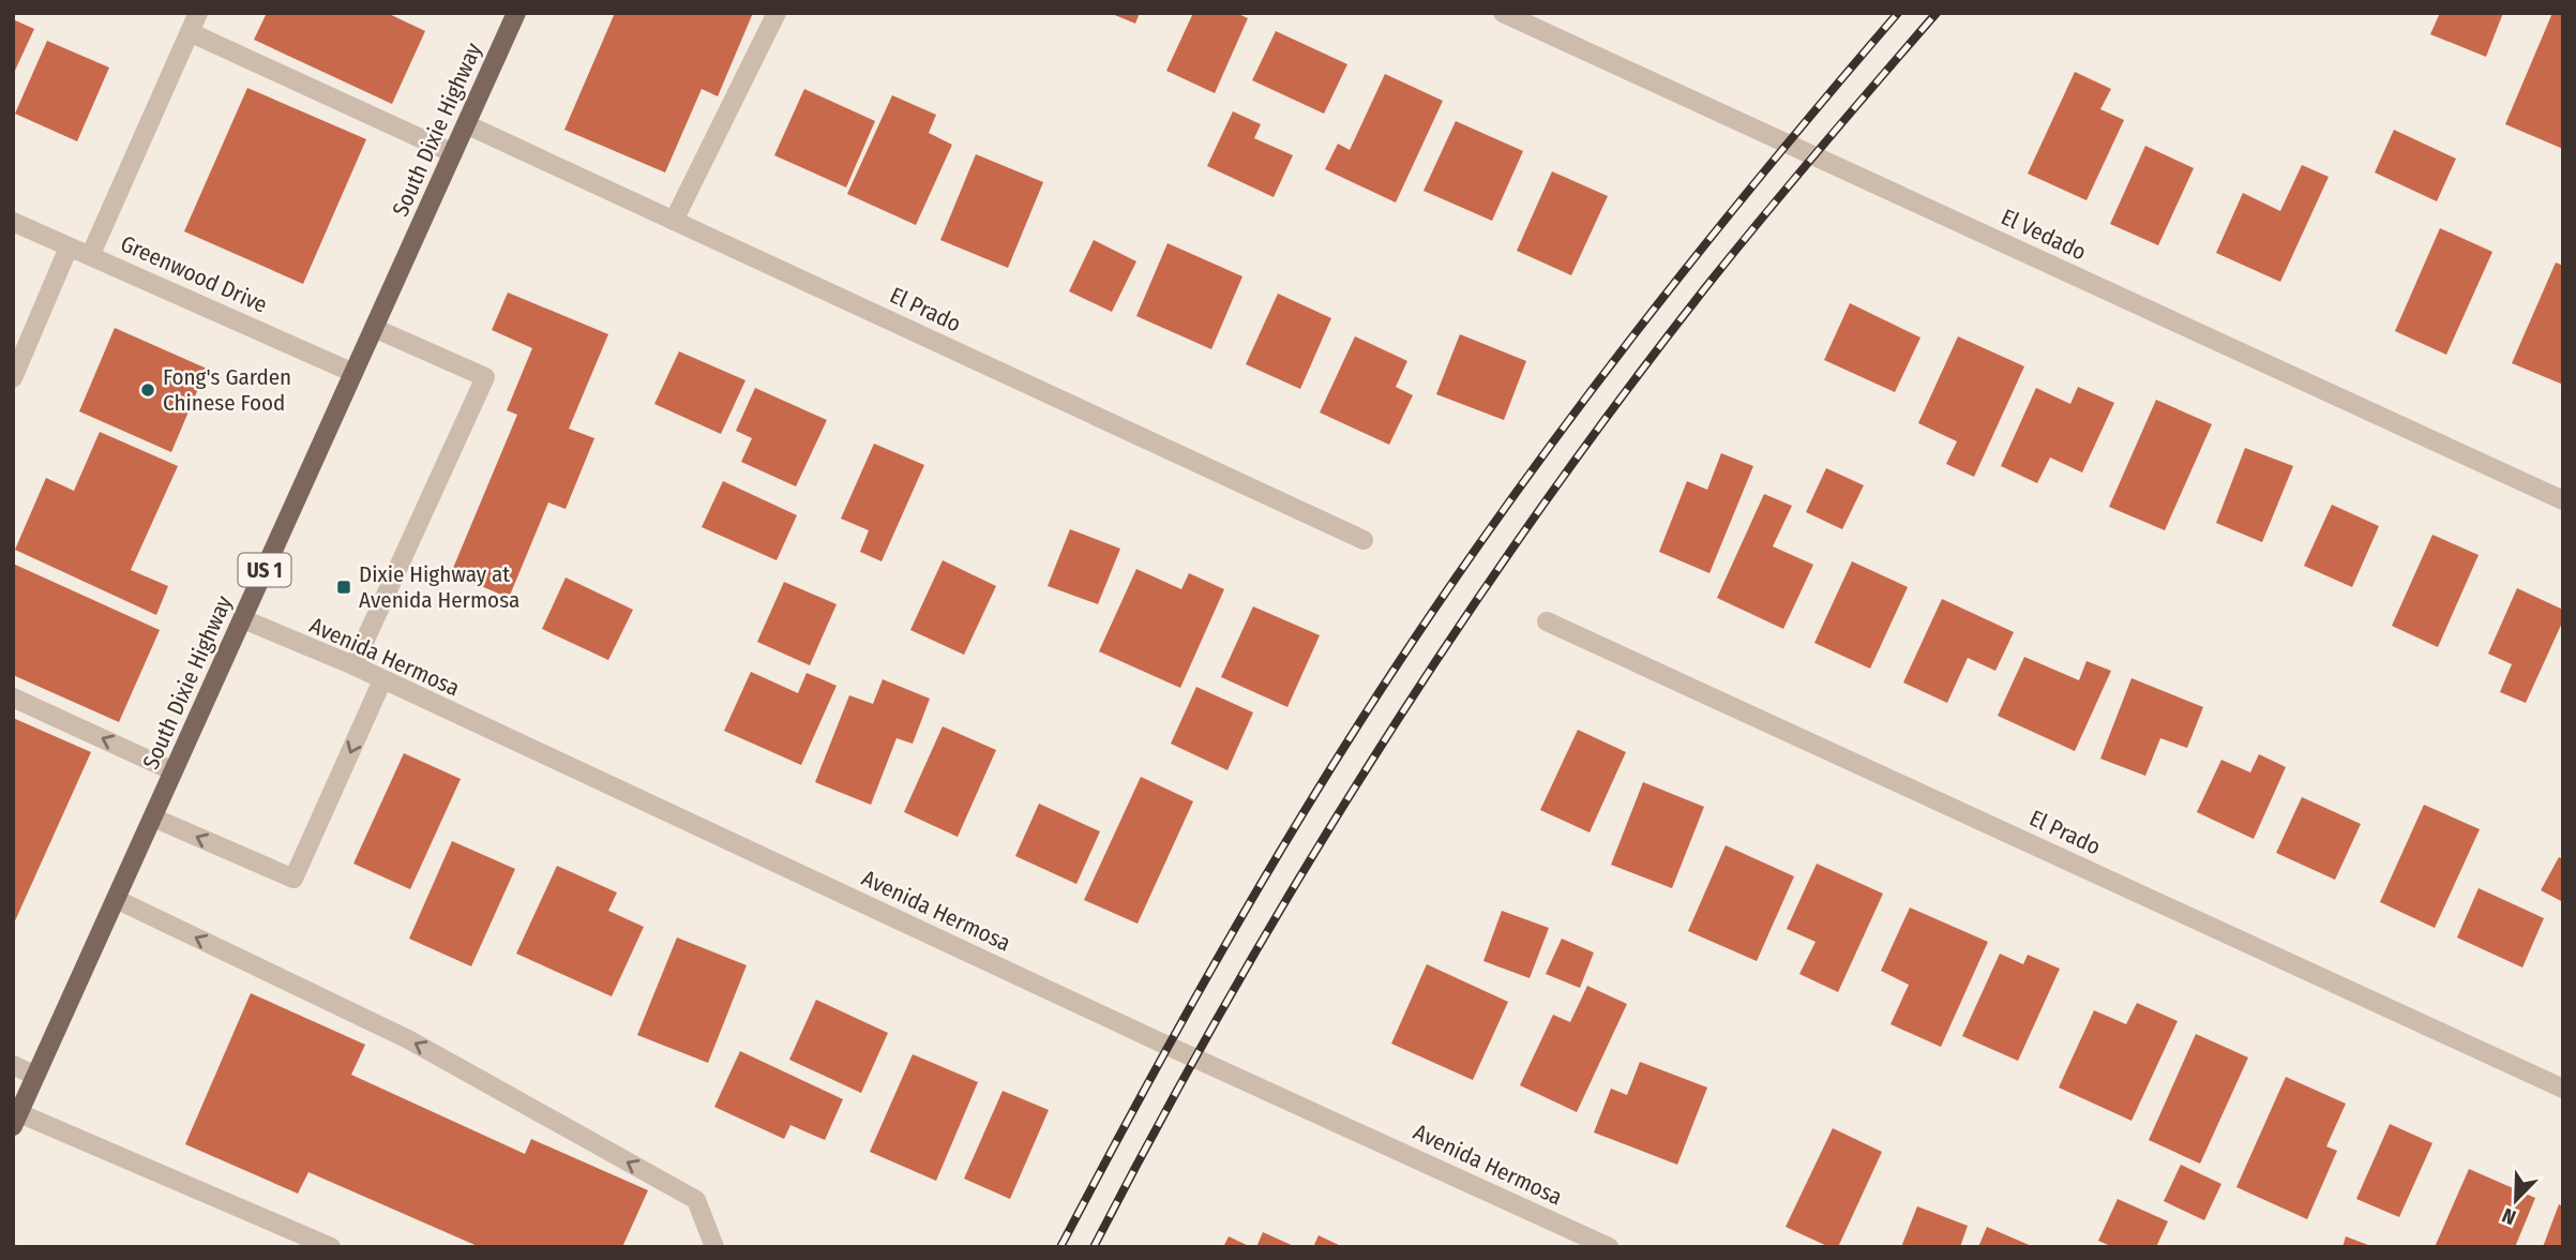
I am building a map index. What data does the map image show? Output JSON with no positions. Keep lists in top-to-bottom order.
{
  "streets": {
    "main road": ["South Dixie Highway", "US 1"],
    "street": [
      "El Vedado",
      "Greenwood Drive",
      "El Prado",
      "Avenida Hermosa"
    ]
  },
  "crossings": [
    ["South Dixie Highway", "Greenwood Drive"],
    ["South Dixie Highway", "El Prado"],
    ["South Dixie Highway", "Avenida Hermosa"]
  ],
  "places": {
    "other": ["Fong's Garden Chinese Food"],
    "transit": ["Dixie Highway at Avenida Hermosa"]
  },
  "north": "bottom left"
}
